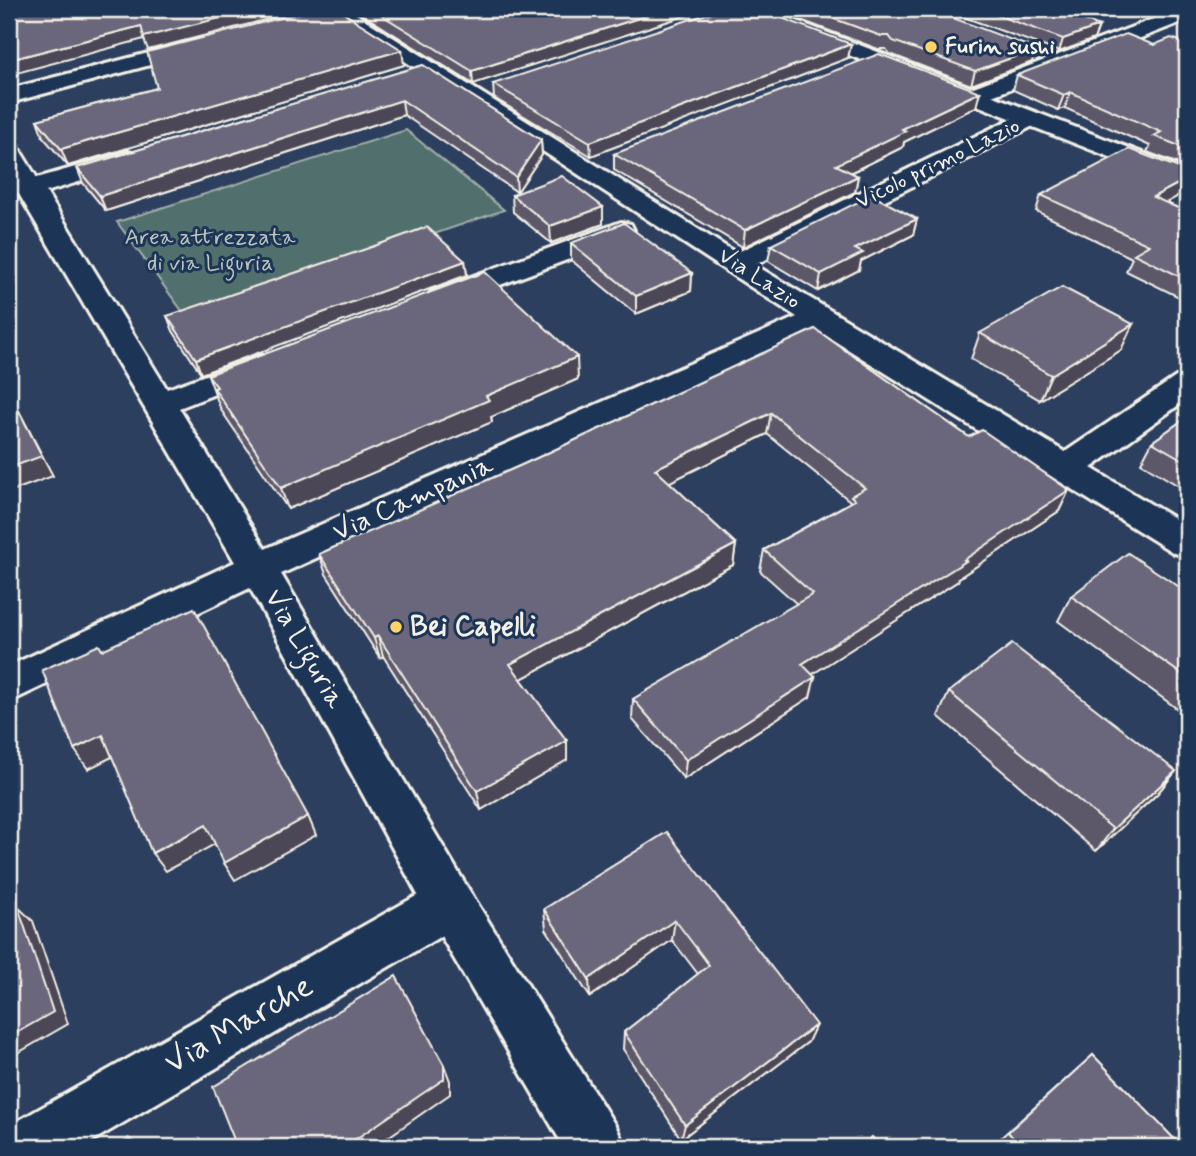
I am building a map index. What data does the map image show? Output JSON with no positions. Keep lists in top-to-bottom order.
{
  "streets": {
    "street": [
      "Vicolo primo Lazio",
      "Via Lazio",
      "Via Campania",
      "Via Liguria",
      "Via Marche"
    ]
  },
  "crossings": [
    ["Vicolo primo Lazio", "Via Lazio"],
    ["Via Lazio", "Via Campania"],
    ["Via Campania", "Via Liguria"],
    ["Via Liguria", "Via Marche"]
  ],
  "parks": ["Area attrezzata di via Liguria"],
  "places": ["Furin sushi", "Bei Capelli"]
}
